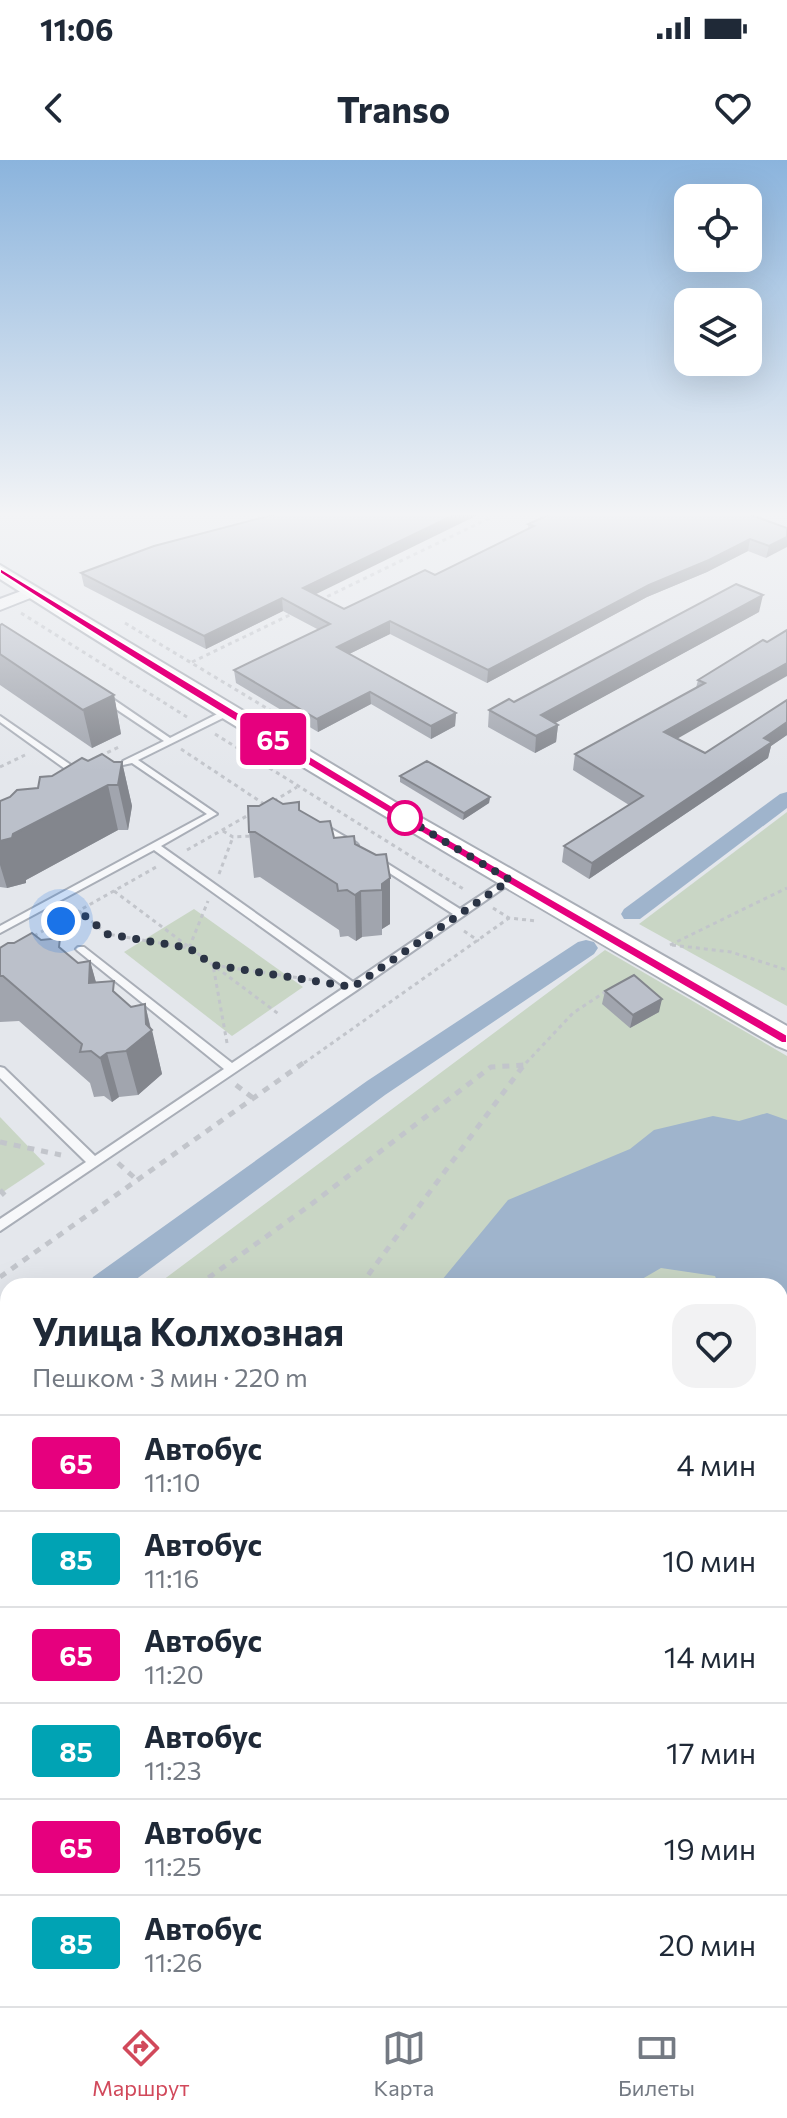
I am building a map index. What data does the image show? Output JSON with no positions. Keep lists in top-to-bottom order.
{
  "lines": ["bus line 65"],
  "page": {
    "status": "11:06",
    "header": "Transo",
    "on_map": "65",
    "heading": ["Улица Колхозная", "Пешком · 3 мин · 220 m"],
    "list": [
      {
        "mark": "65",
        "name": "Автобус",
        "note": "11:10",
        "value": "4 мин"
      },
      {
        "mark": "85",
        "name": "Автобус",
        "note": "11:16",
        "value": "10 мин"
      },
      {
        "mark": "65",
        "name": "Автобус",
        "note": "11:20",
        "value": "14 мин"
      },
      {
        "mark": "85",
        "name": "Автобус",
        "note": "11:23",
        "value": "17 мин"
      },
      {
        "mark": "65",
        "name": "Автобус",
        "note": "11:25",
        "value": "19 мин"
      },
      {
        "mark": "85",
        "name": "Автобус",
        "note": "11:26",
        "value": "20 мин"
      }
    ],
    "tabs": ["Маршрут", "Карта", "Билеты"]
  }
}
